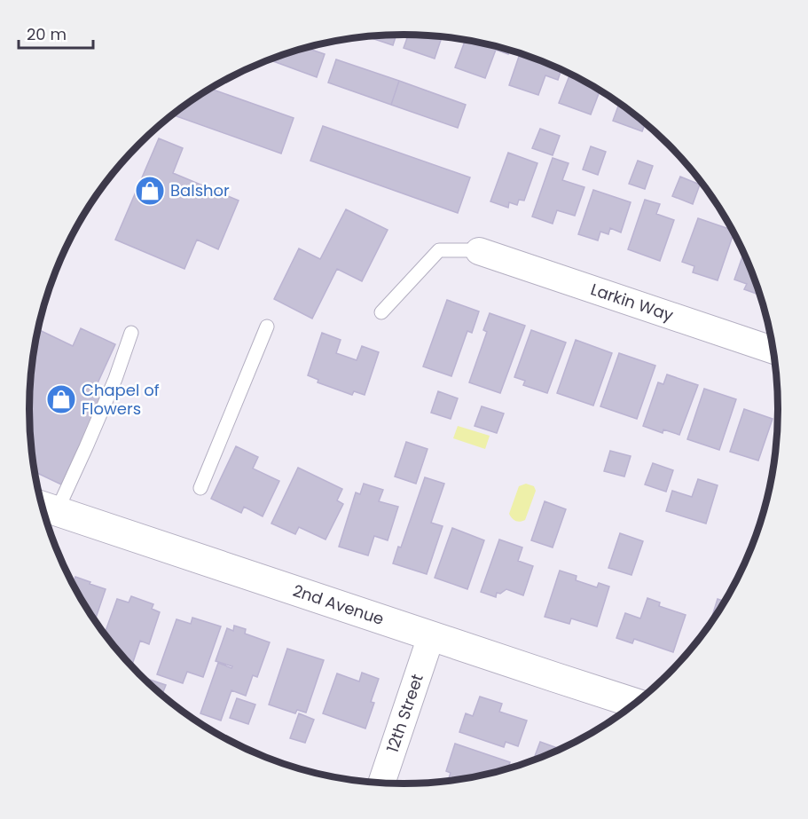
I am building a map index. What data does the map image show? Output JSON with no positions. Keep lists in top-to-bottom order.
{
  "streets": {
    "street": ["Larkin Way", "2nd Avenue", "12th Street"]
  },
  "crossings": [
    ["2nd Avenue", "12th Street"]
  ],
  "places": {
    "shop": ["Balshor", "Chapel of Flowers"]
  },
  "scale_bar": "20 m"
}
